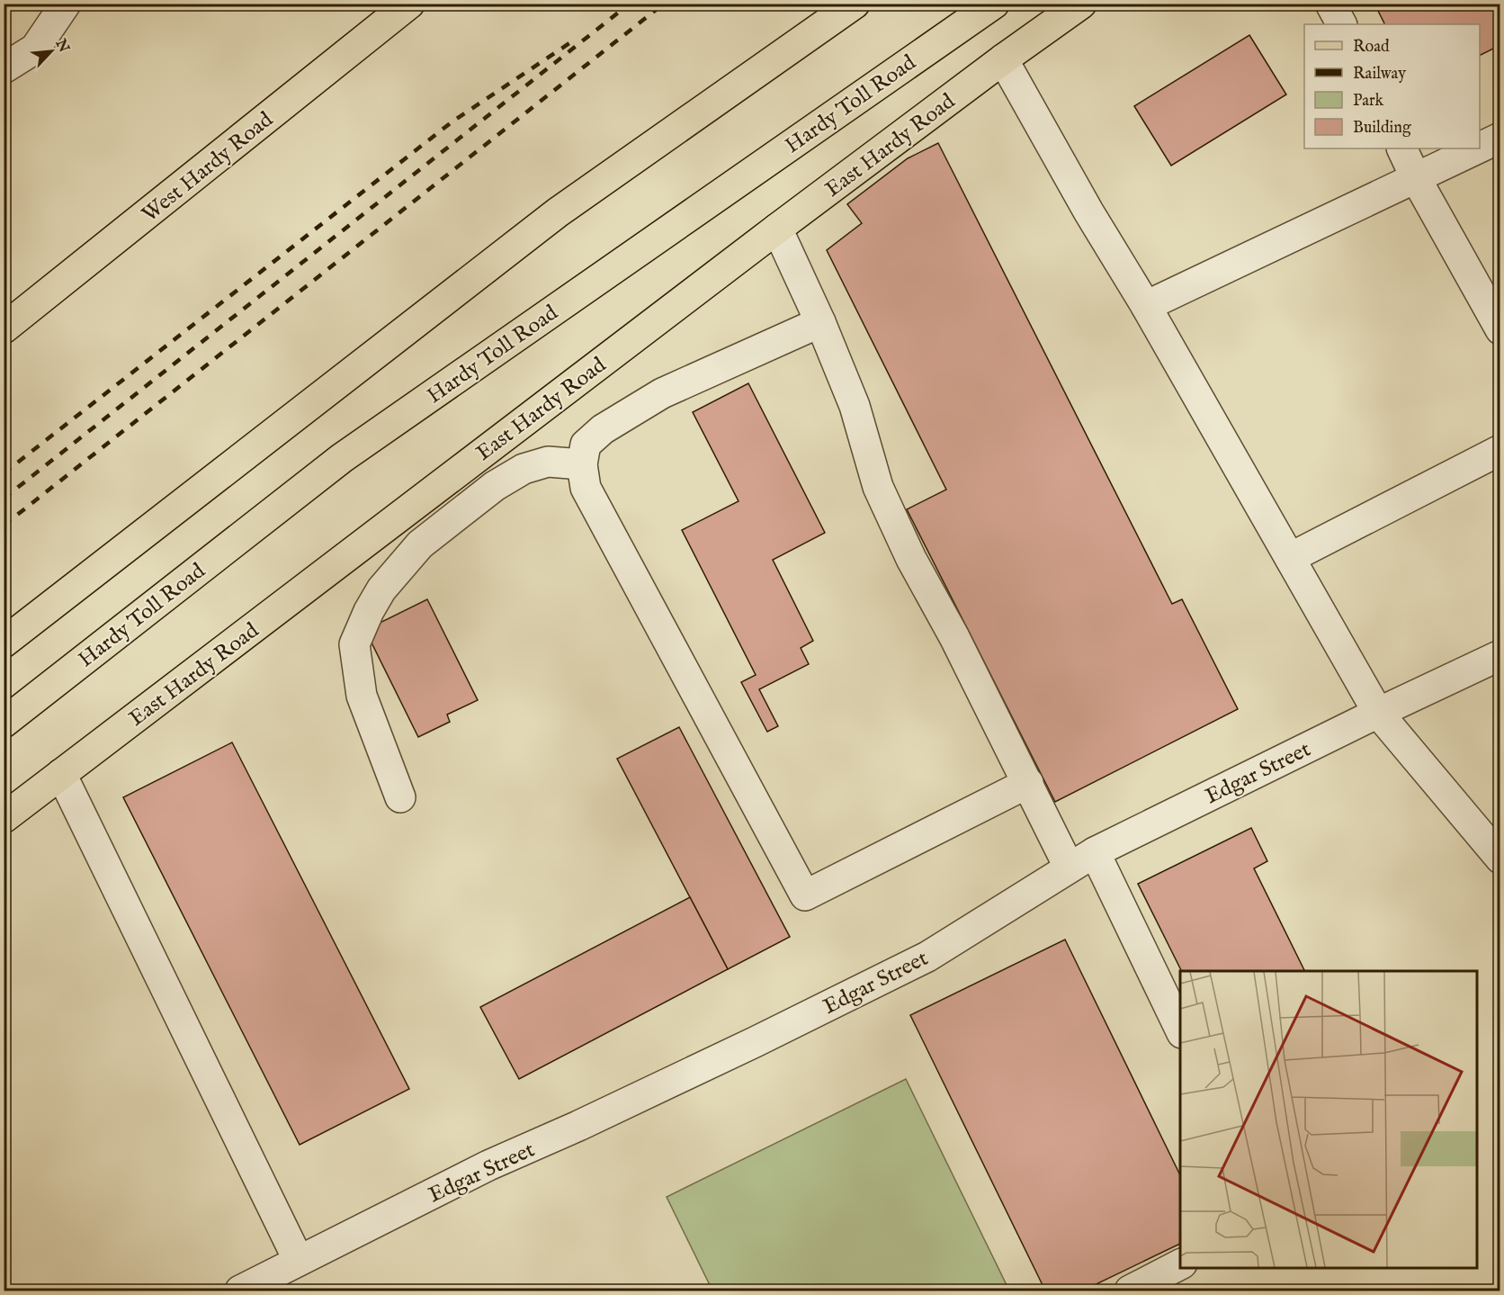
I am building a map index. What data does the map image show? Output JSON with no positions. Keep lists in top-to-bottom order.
{
  "streets": {
    "main road": ["Hardy Toll Road", "East Hardy Road", "West Hardy Road"],
    "street": ["Edgar Street"]
  },
  "legend": [
    "Road",
    "Railway",
    "Park",
    "Building"
  ],
  "north": "top right"
}
